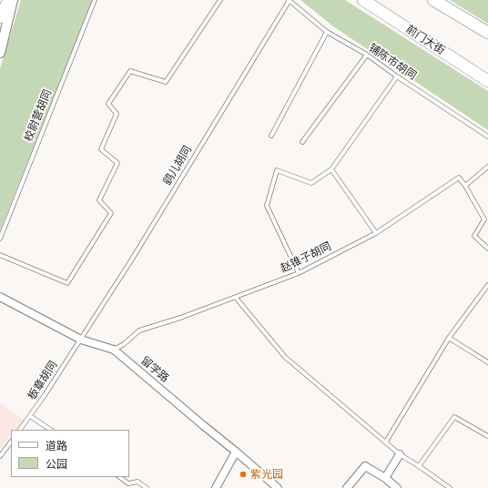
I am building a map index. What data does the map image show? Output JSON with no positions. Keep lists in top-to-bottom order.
{
  "streets": {
    "main road": ["前门大街"],
    "street": ["留学路"],
    "lane": [
      "铺陈市胡同",
      "校尉营胡同",
      "鹞儿胡同",
      "赵锥子胡同",
      "板章胡同"
    ]
  },
  "crossings": [
    ["铺陈市胡同", "鹞儿胡同"],
    ["鹞儿胡同", "留学路"],
    ["鹞儿胡同", "板章胡同"],
    ["赵锥子胡同", "留学路"],
    ["留学路", "板章胡同"]
  ],
  "places": ["紫光园"],
  "legend": ["道路", "公园"]
}
